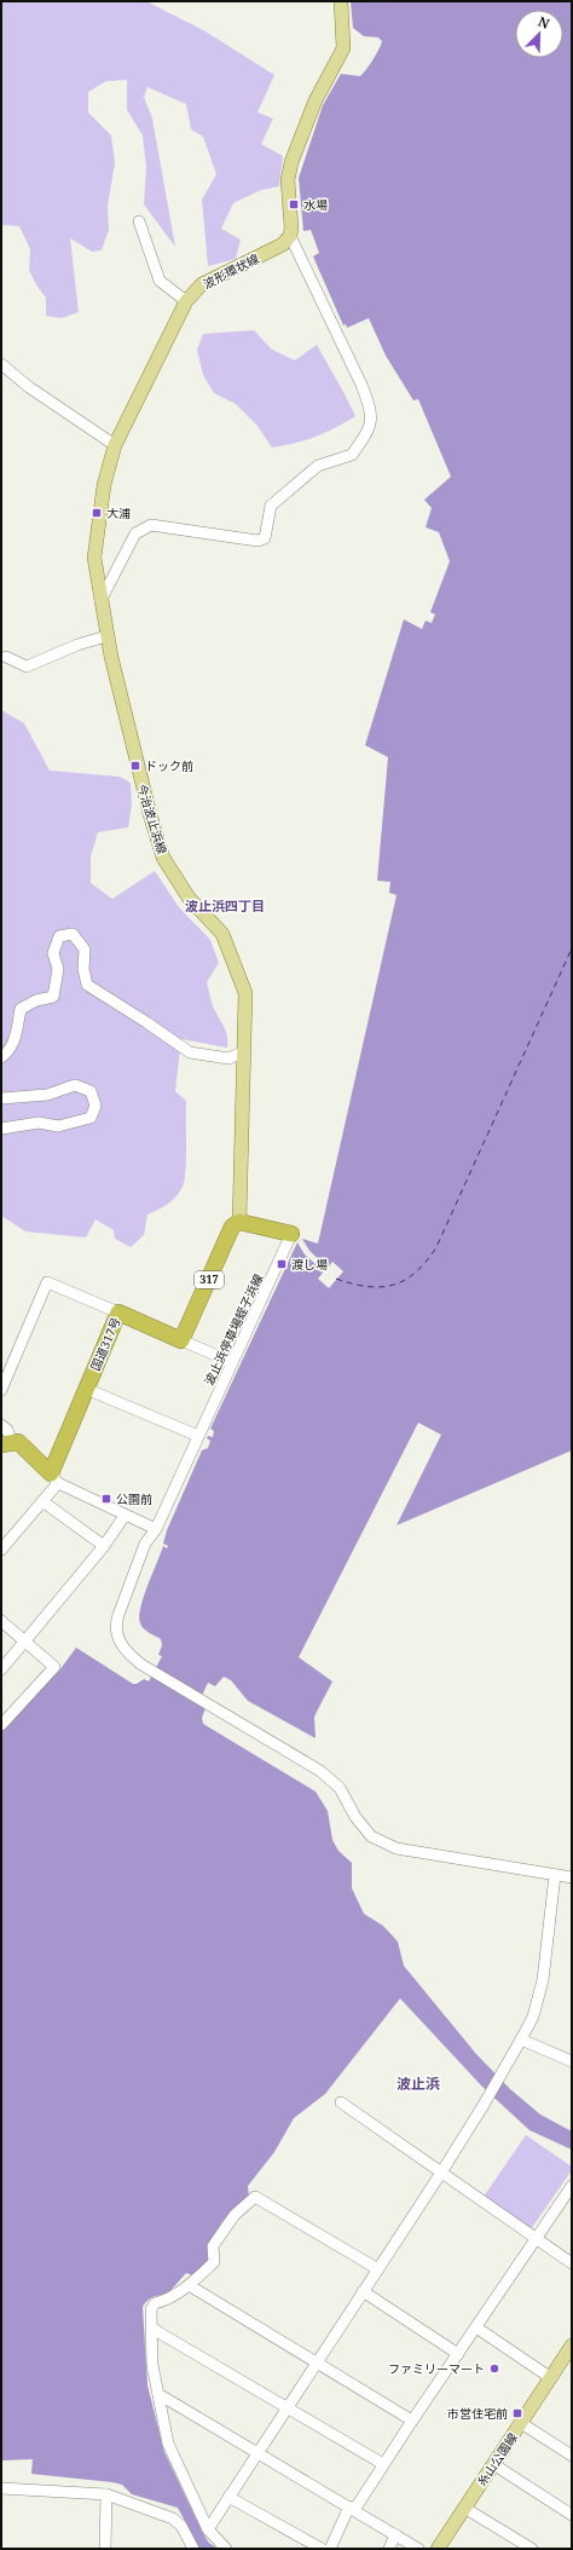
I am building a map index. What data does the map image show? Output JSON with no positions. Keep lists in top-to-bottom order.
{
  "streets": {
    "highway": ["317", "国道317号"],
    "main road": ["波形環状線", "今治波止浜線", "糸山公園線"],
    "street": ["波止浜停車場蛭子浜線"]
  },
  "crossings": [
    ["波形環状線", "今治波止浜線"],
    ["今治波止浜線", "317"],
    ["317", "国道317号"]
  ],
  "districts": ["波止浜四丁目", "波止浜"],
  "places": {
    "transit": [
      "水場",
      "大浦",
      "ドック前",
      "渡し場",
      "公園前",
      "市営住宅前"
    ],
    "other": ["ファミリーマート"]
  },
  "north": "top right"
}
